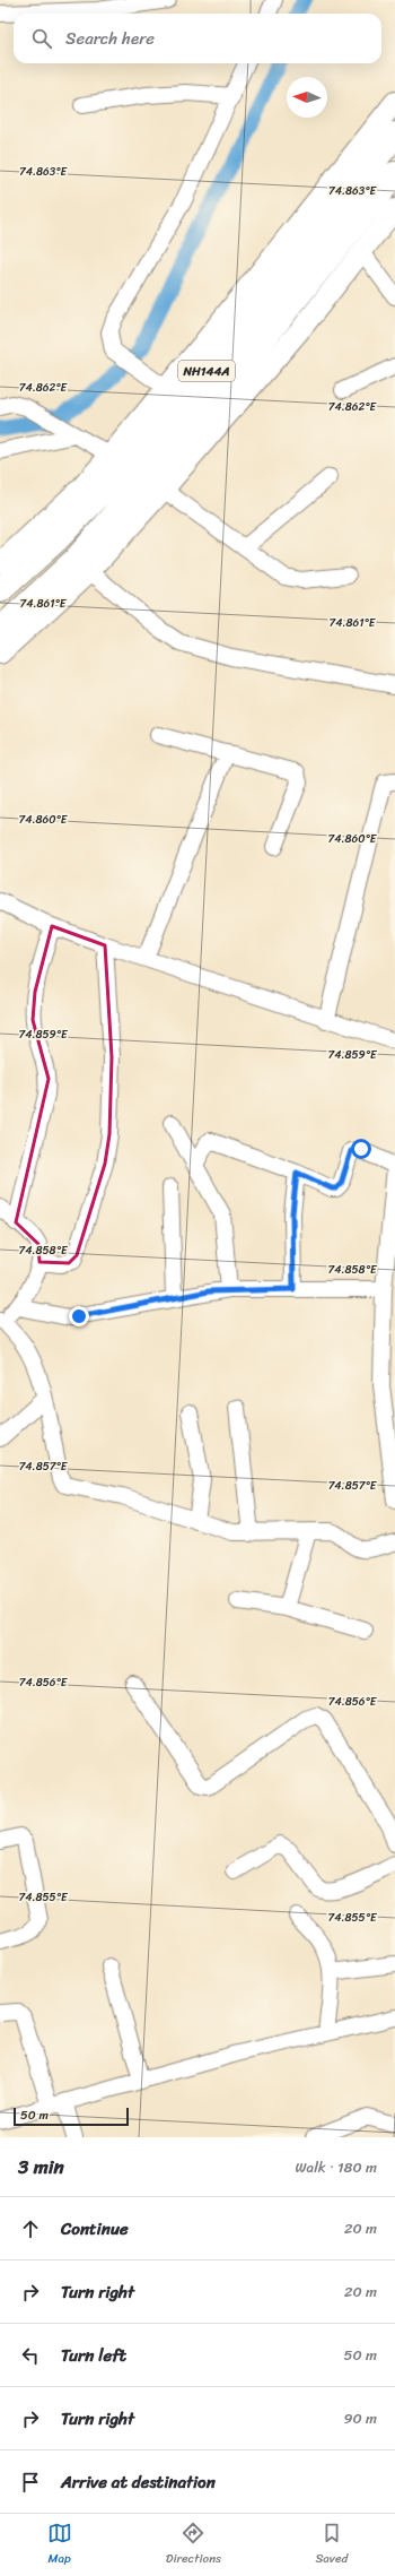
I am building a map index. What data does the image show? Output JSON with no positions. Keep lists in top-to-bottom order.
{
  "streets": {
    "highway": ["NH144A"]
  },
  "scale_bar": "50 m",
  "north": "left",
  "page": {
    "search": "Search here",
    "scale": "50 m",
    "heading": ["3 min", "Walk · 180 m"],
    "list": [
      ["Continue", "20 m"],
      ["Turn right", "20 m"],
      ["Turn left", "50 m"],
      ["Turn right", "90 m"],
      "Arrive at destination"
    ],
    "nav": ["Map", "Directions", "Saved"]
  },
  "coordinates": [
    "74.863°E",
    "74.862°E",
    "74.861°E",
    "74.860°E",
    "74.859°E",
    "74.858°E",
    "74.857°E",
    "74.856°E",
    "74.855°E"
  ]
}
